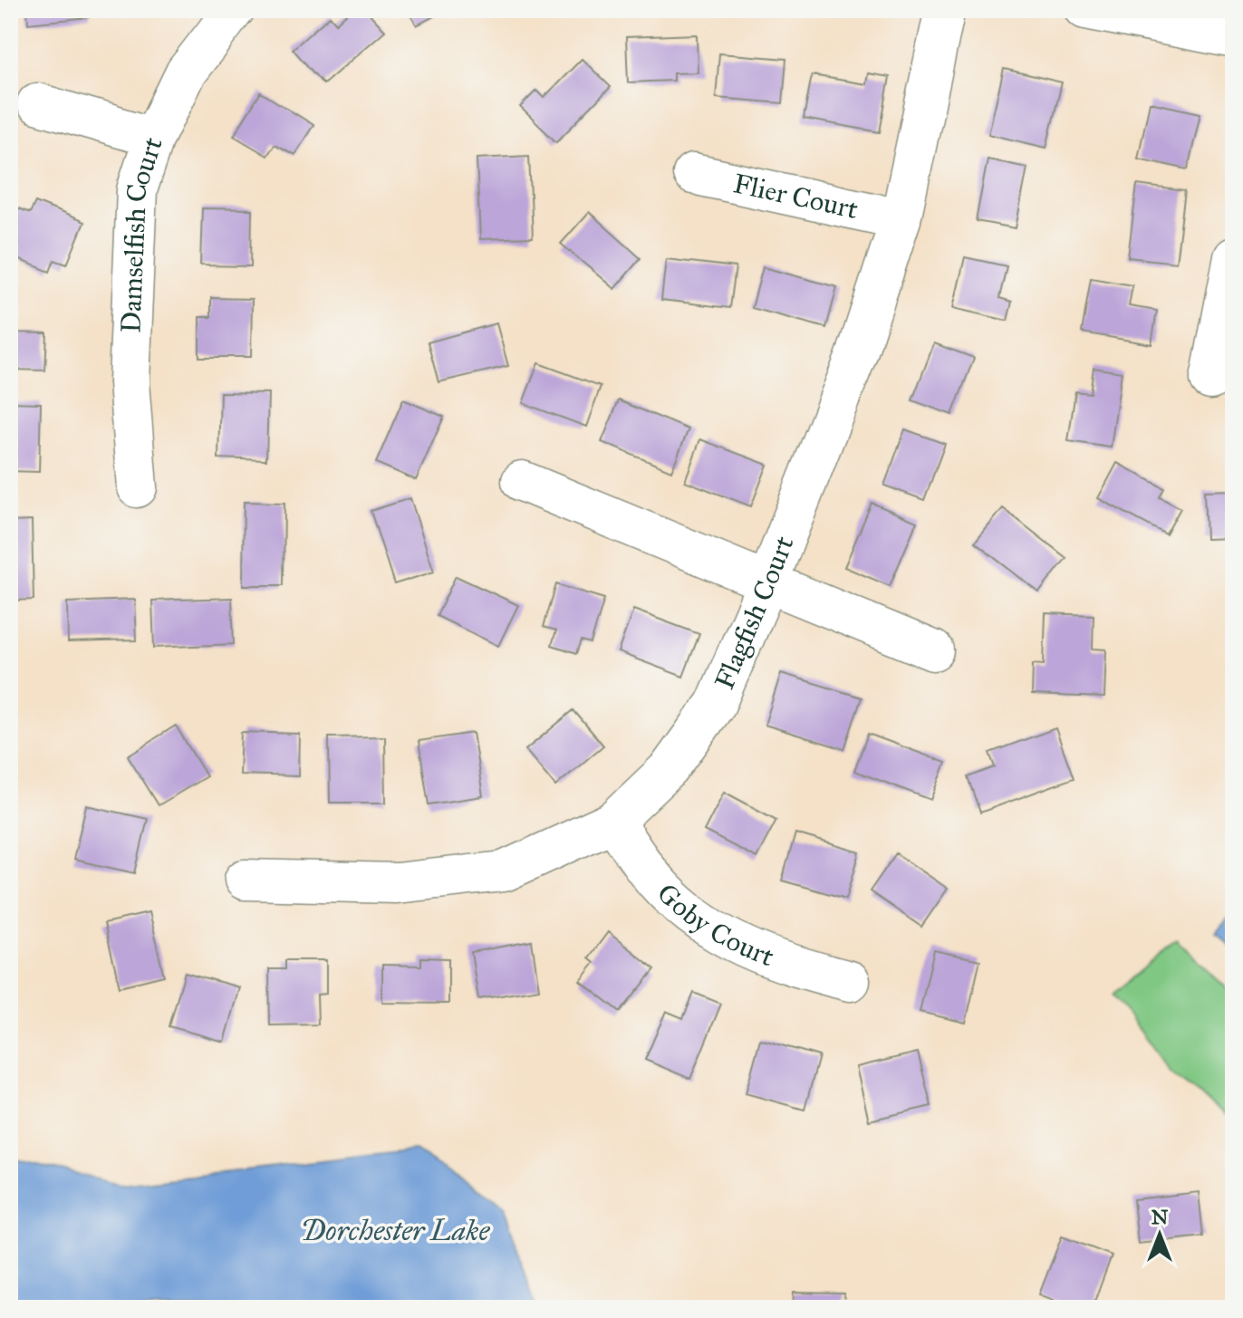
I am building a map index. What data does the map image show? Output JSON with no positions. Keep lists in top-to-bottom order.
{
  "streets": {
    "street": [
      "Flier Court",
      "Damselfish Court",
      "Flagfish Court",
      "Goby Court"
    ]
  },
  "crossings": [
    ["Flier Court", "Flagfish Court"],
    ["Flagfish Court", "Goby Court"]
  ],
  "water": ["Dorchester Lake"],
  "north": "top"
}
